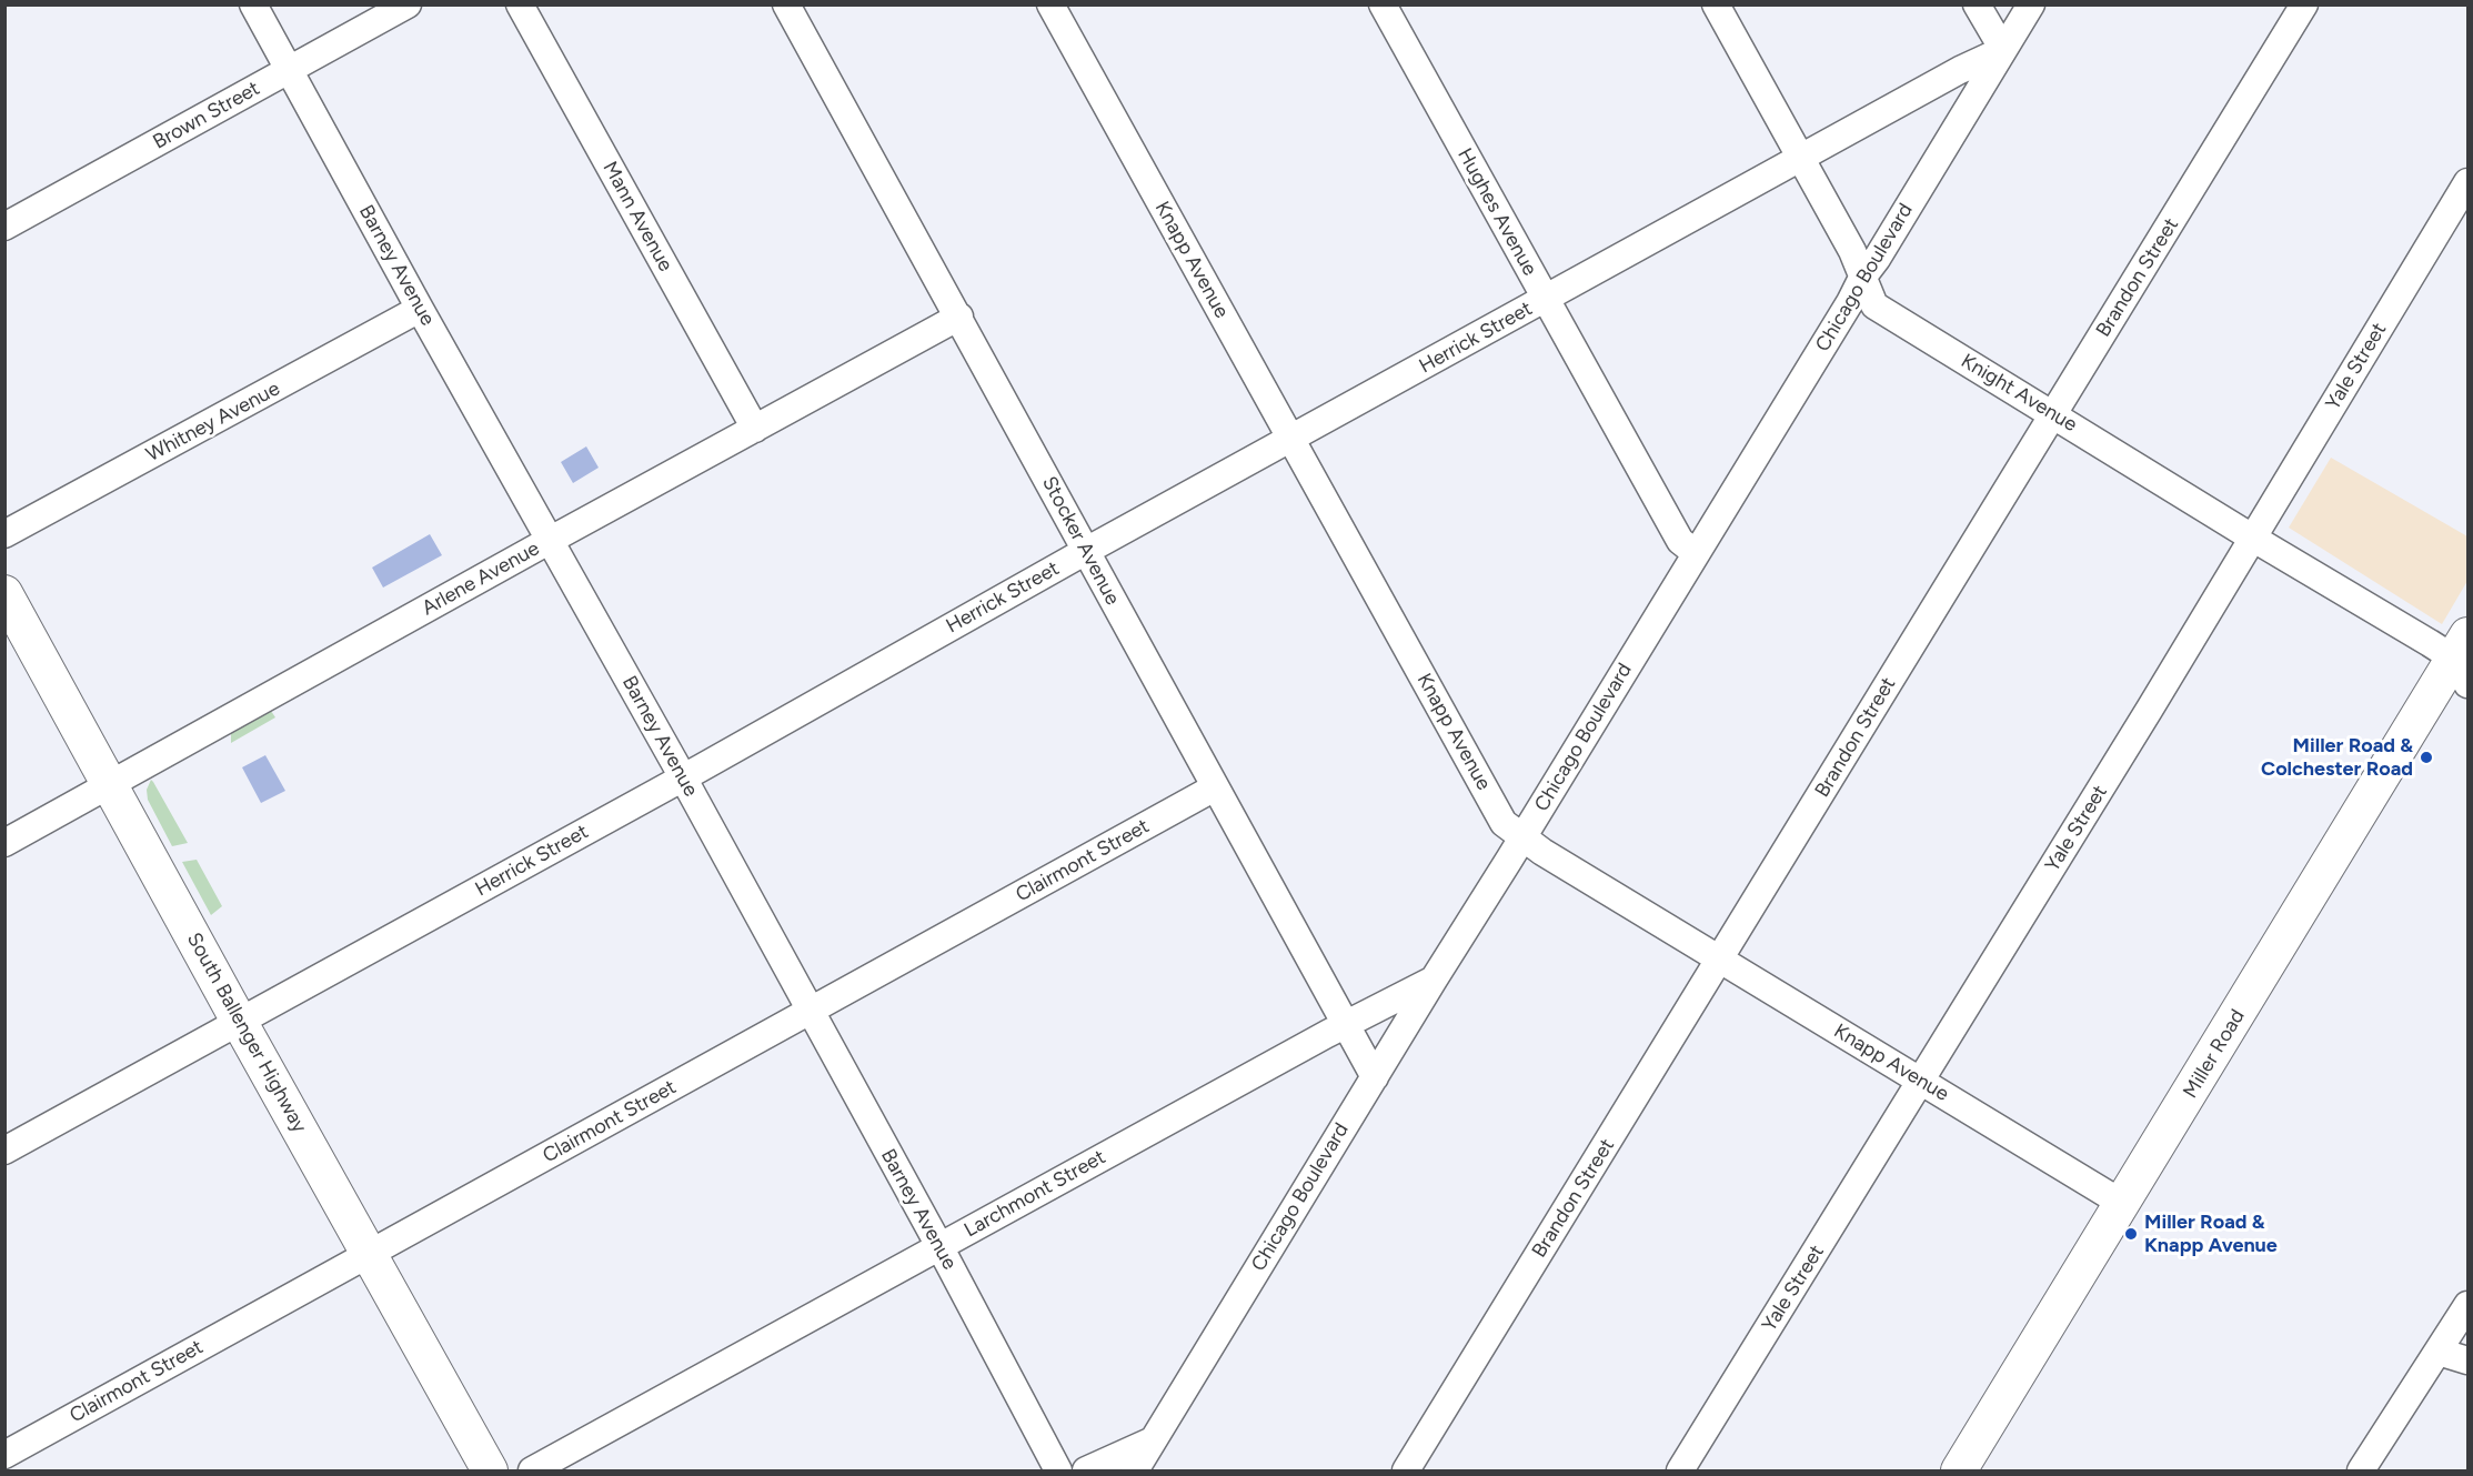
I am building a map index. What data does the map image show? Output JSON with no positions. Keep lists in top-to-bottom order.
{
  "streets": {
    "main road": ["South Ballenger Highway", "Miller Road"],
    "street": [
      "Brown Street",
      "Hughes Avenue",
      "Mann Avenue",
      "Knapp Avenue",
      "Barney Avenue",
      "Chicago Boulevard",
      "Brandon Street",
      "Herrick Street",
      "Yale Street",
      "Knight Avenue",
      "Whitney Avenue",
      "Stocker Avenue",
      "Arlene Avenue",
      "Clairmont Street",
      "Larchmont Street"
    ]
  },
  "crossings": [
    ["Brown Street", "Barney Avenue"],
    ["Hughes Avenue", "Chicago Boulevard"],
    ["Hughes Avenue", "Herrick Street"],
    ["Mann Avenue", "Arlene Avenue"],
    ["Knapp Avenue", "Chicago Boulevard"],
    ["Knapp Avenue", "Brandon Street"],
    ["Knapp Avenue", "Herrick Street"],
    ["Knapp Avenue", "Yale Street"],
    ["Knapp Avenue", "Miller Road"],
    ["Barney Avenue", "Herrick Street"],
    ["Barney Avenue", "Whitney Avenue"],
    ["Barney Avenue", "Arlene Avenue"],
    ["Barney Avenue", "Clairmont Street"],
    ["Barney Avenue", "Larchmont Street"],
    ["Chicago Boulevard", "Herrick Street"],
    ["Chicago Boulevard", "Knight Avenue"],
    ["Chicago Boulevard", "Stocker Avenue"],
    ["Chicago Boulevard", "Larchmont Street"],
    ["Brandon Street", "Knight Avenue"],
    ["Herrick Street", "Knight Avenue"],
    ["Herrick Street", "Stocker Avenue"],
    ["Herrick Street", "South Ballenger Highway"],
    ["Yale Street", "Knight Avenue"],
    ["Knight Avenue", "Miller Road"],
    ["Stocker Avenue", "Arlene Avenue"],
    ["Stocker Avenue", "Clairmont Street"],
    ["Stocker Avenue", "Larchmont Street"],
    ["Arlene Avenue", "South Ballenger Highway"],
    ["Clairmont Street", "South Ballenger Highway"]
  ],
  "places": ["Miller Road & Colchester Road", "Miller Road & Knapp Avenue"]
}
